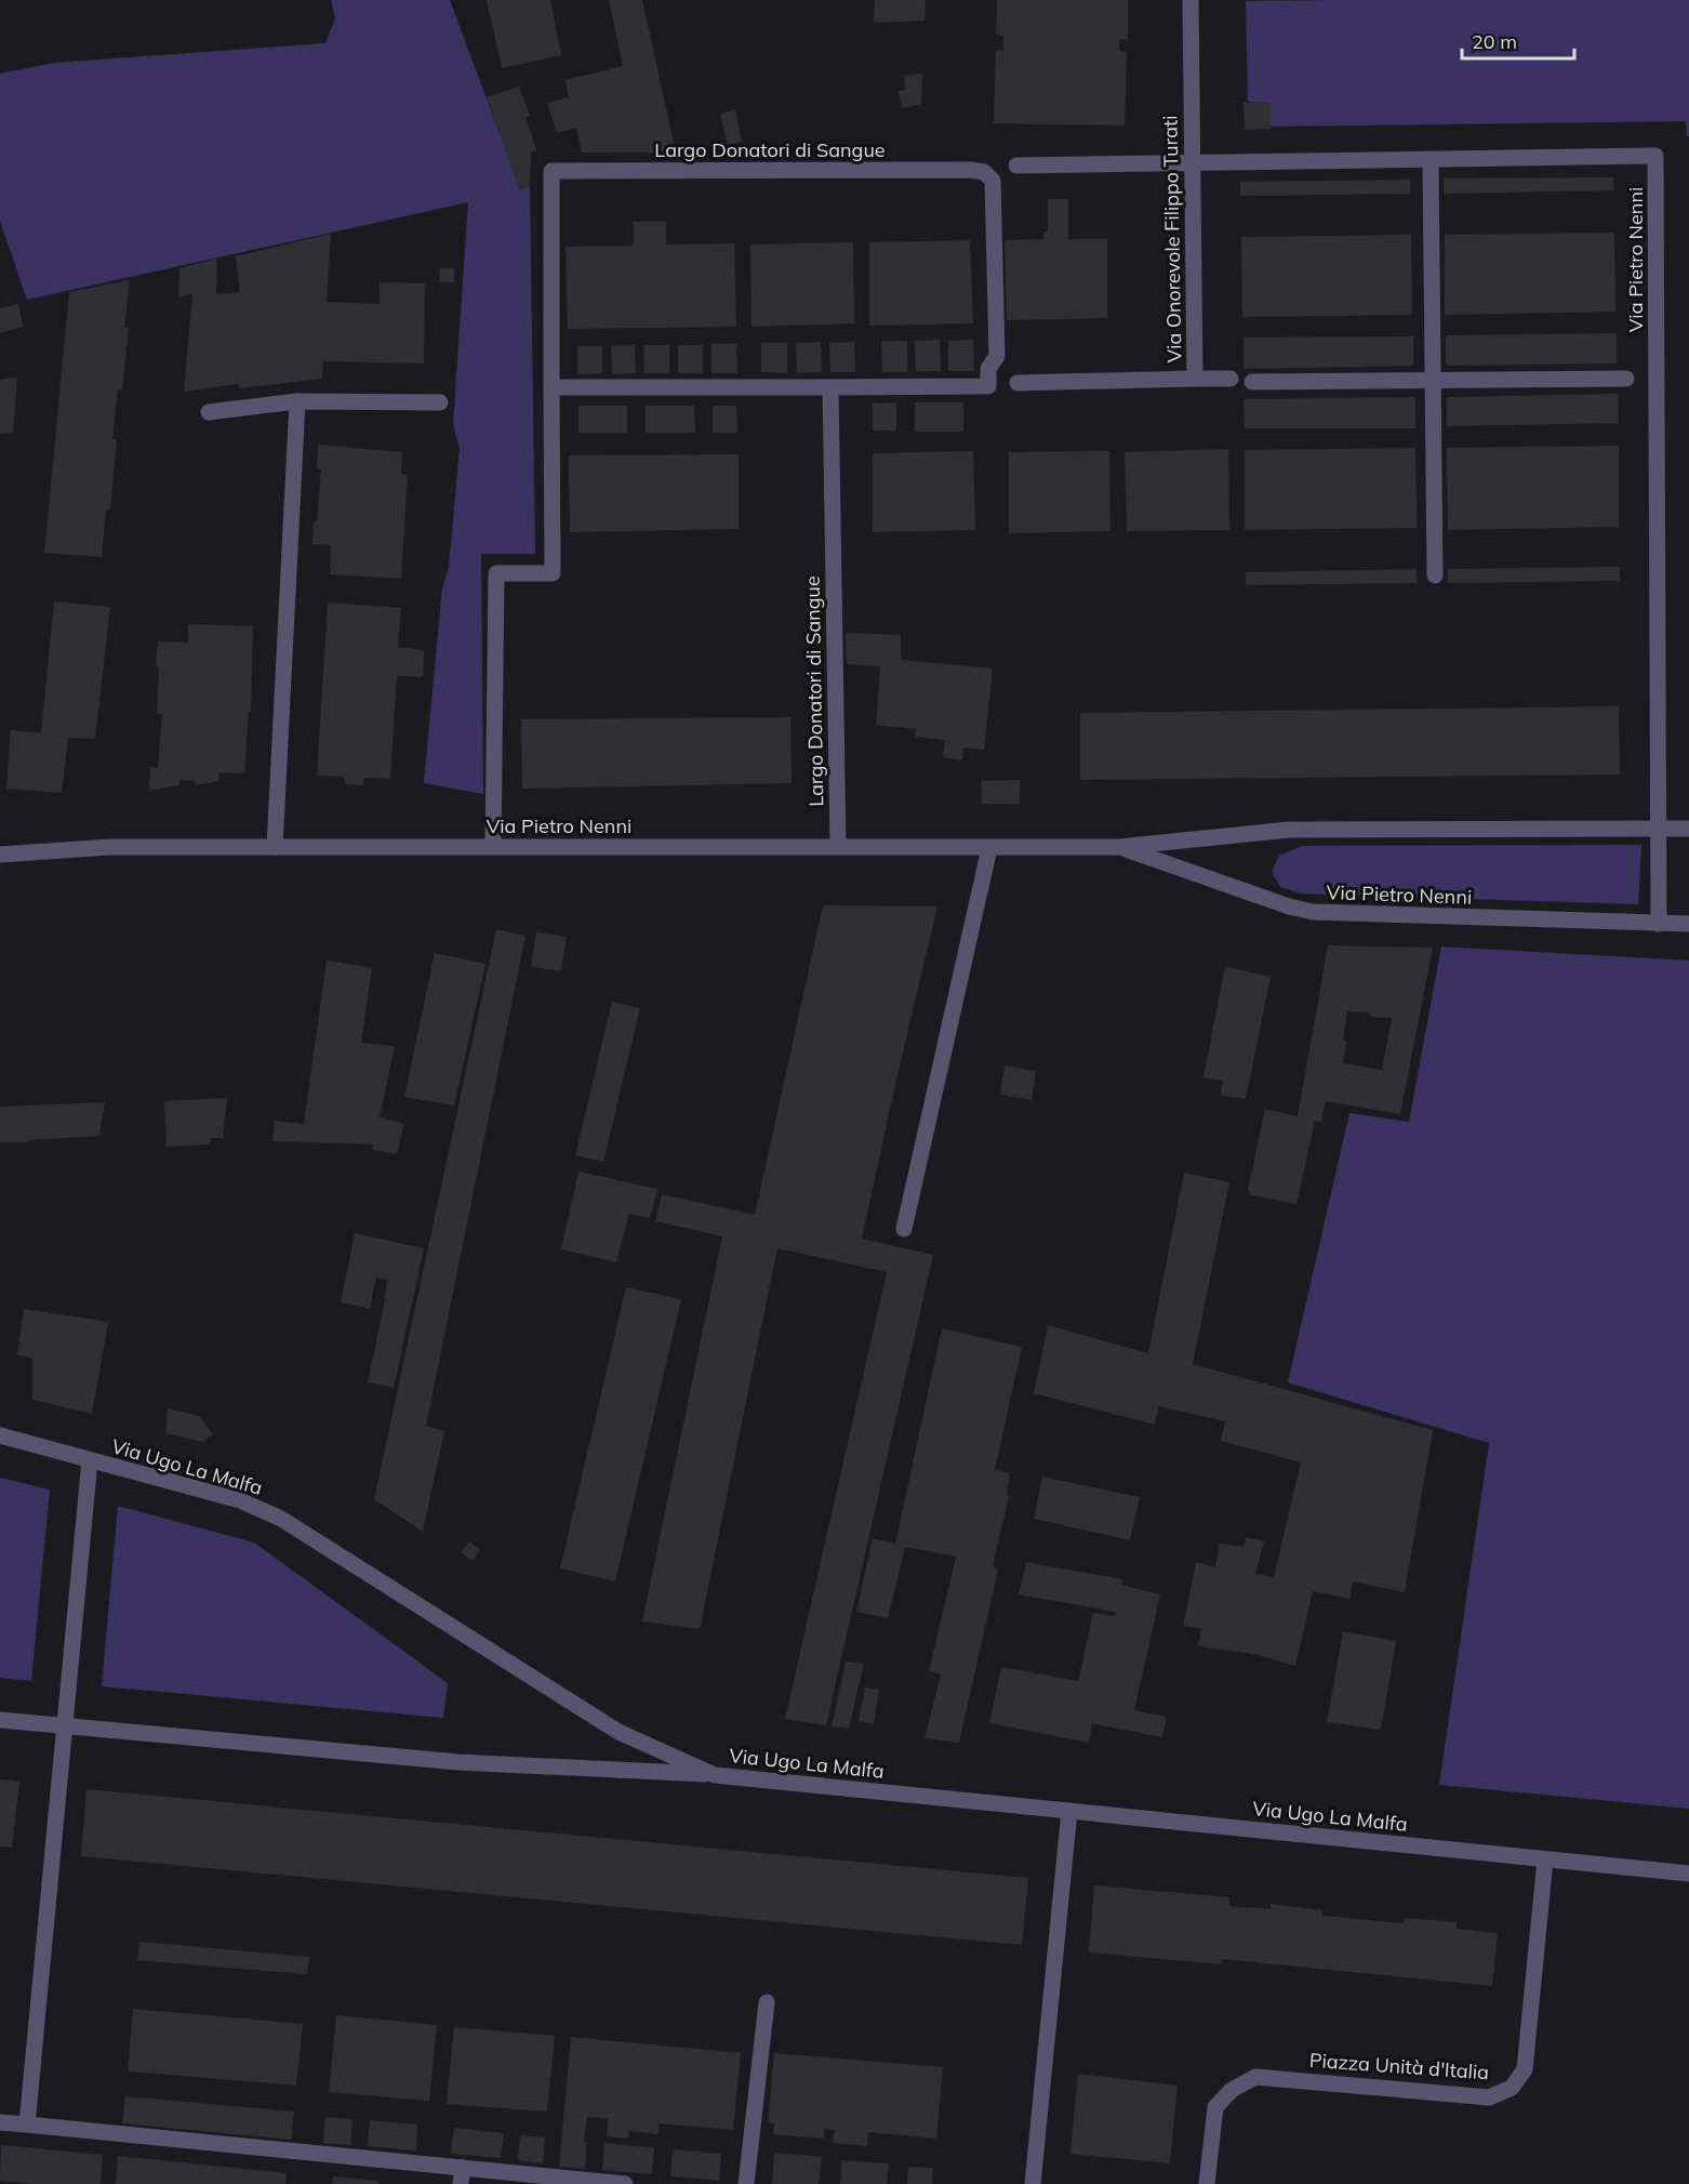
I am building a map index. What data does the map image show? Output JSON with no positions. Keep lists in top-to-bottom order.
{
  "streets": {
    "street": [
      "Largo Donatori di Sangue",
      "Via Onorevole Filippo Turati",
      "Via Pietro Nenni",
      "Via Ugo La Malfa",
      "Piazza Unità d'Italia"
    ]
  },
  "crossings": [
    ["Largo Donatori di Sangue", "Via Pietro Nenni"],
    ["Via Onorevole Filippo Turati", "Via Pietro Nenni"],
    ["Via Ugo La Malfa", "Piazza Unità d'Italia"]
  ],
  "scale_bar": "20 m"
}
